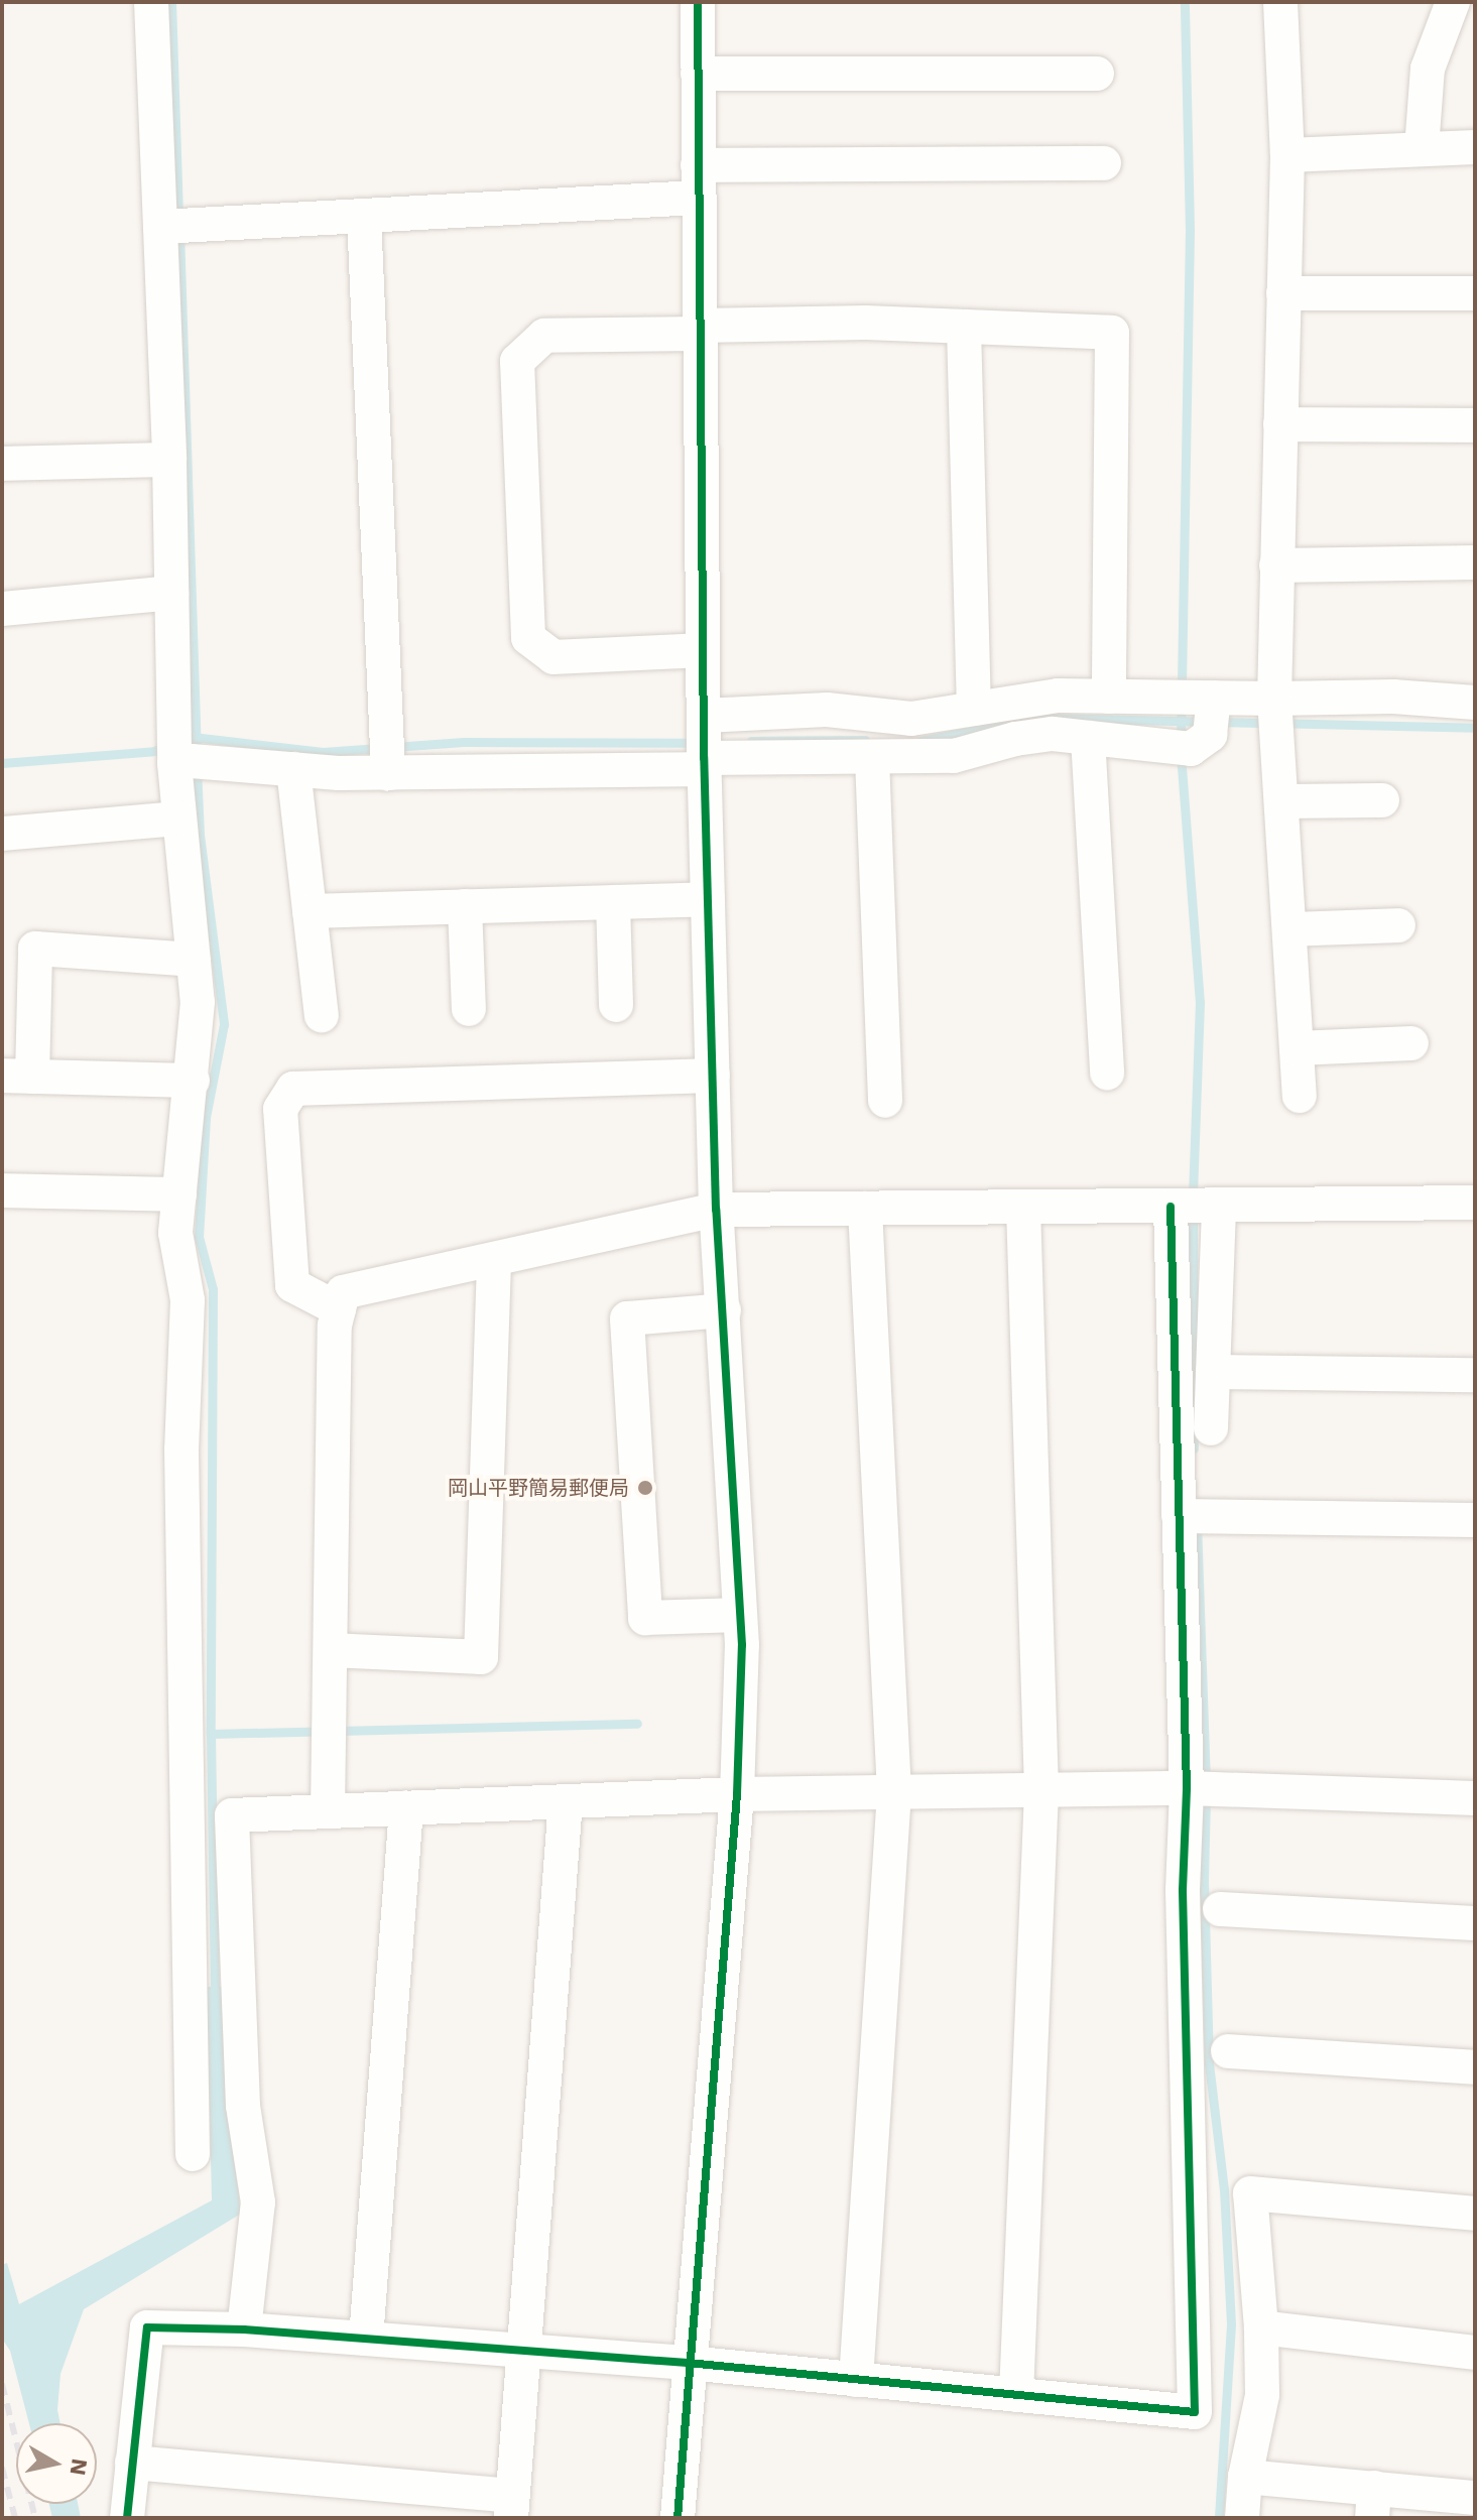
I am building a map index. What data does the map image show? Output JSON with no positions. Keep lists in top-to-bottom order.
{
  "places": ["岡山平野簡易郵便局"],
  "north": "right"
}
